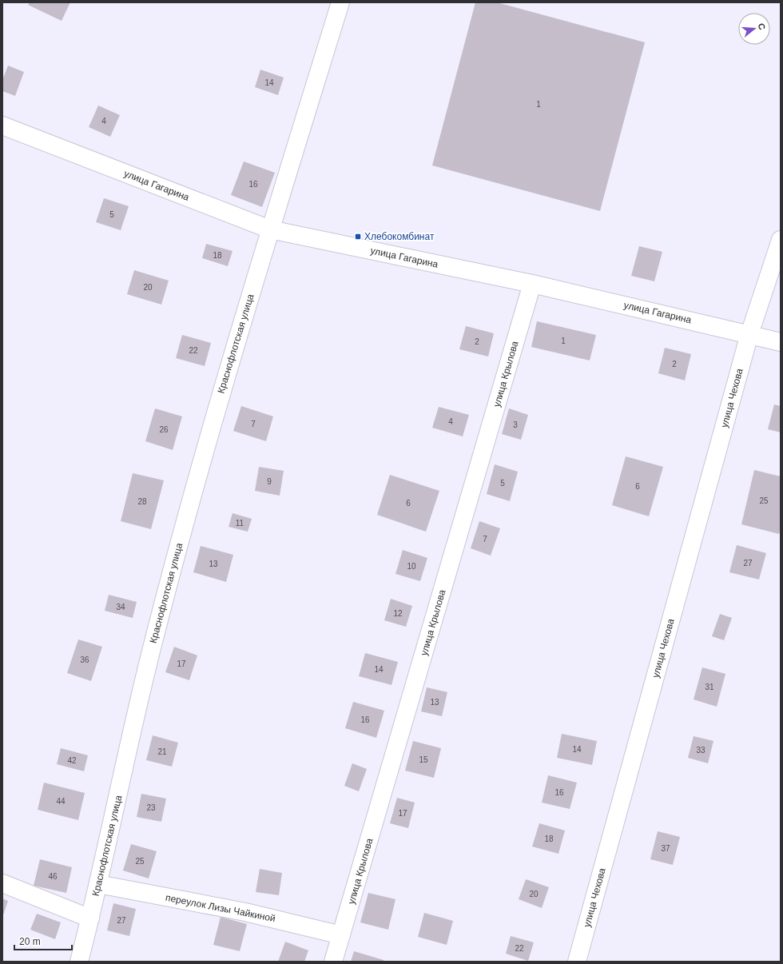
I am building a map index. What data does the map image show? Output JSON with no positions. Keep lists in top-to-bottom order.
{
  "streets": {
    "street": [
      "улица Гагарина",
      "Краснофлотская улица",
      "улица Крылова",
      "улица Чехова",
      "переулок Лизы Чайкиной"
    ]
  },
  "crossings": [
    ["улица Гагарина", "Краснофлотская улица"],
    ["улица Гагарина", "улица Крылова"],
    ["улица Гагарина", "улица Чехова"],
    ["Краснофлотская улица", "переулок Лизы Чайкиной"],
    ["улица Крылова", "переулок Лизы Чайкиной"]
  ],
  "places": {
    "transit": ["Хлебокомбинат"]
  },
  "house_numbers": [
    "14",
    "1",
    "4",
    "16",
    "5",
    "18",
    "20",
    "1",
    "2",
    "22",
    "2",
    "4",
    "7",
    "3",
    "26",
    "9",
    "5",
    "6",
    "25",
    "28",
    "6",
    "11",
    "7",
    "27",
    "13",
    "10",
    "34",
    "12",
    "36",
    "17",
    "14",
    "31",
    "13",
    "16",
    "14",
    "33",
    "21",
    "15",
    "42",
    "16",
    "44",
    "23",
    "17",
    "18",
    "37",
    "25",
    "46",
    "20",
    "27",
    "22"
  ],
  "scale_bar": "20 m",
  "north": "right"
}
